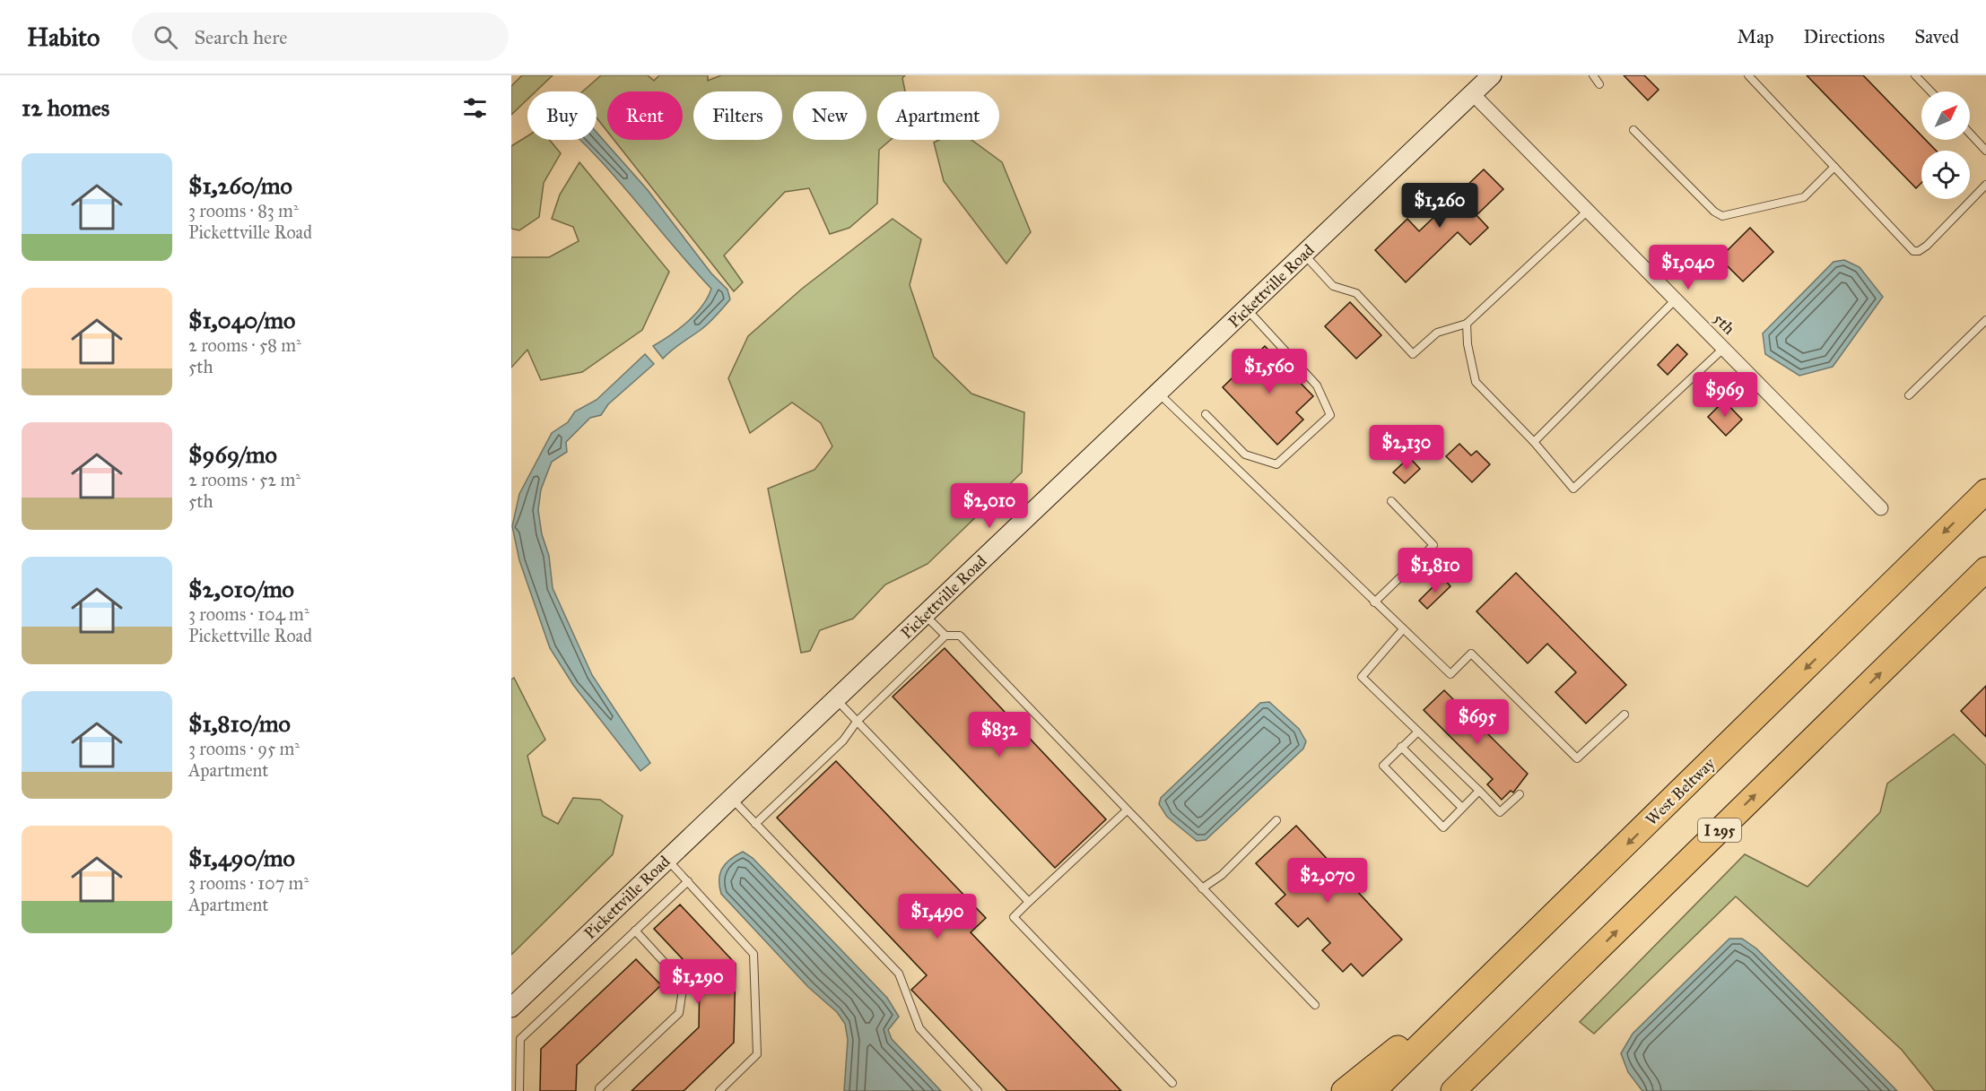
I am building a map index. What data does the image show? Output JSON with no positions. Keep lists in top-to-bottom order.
{
  "streets": {
    "highway": ["West Beltway", "I 295"],
    "street": ["Pickettville Road", "5th"]
  },
  "crossings": [
    ["Pickettville Road", "5th"]
  ],
  "north": "top right",
  "page": {
    "header": "Habito",
    "search": "Search here",
    "nav": ["Map", "Directions", "Saved"],
    "heading": "12 homes",
    "chip": [
      "Buy",
      "Rent",
      "Filters",
      "New",
      "Apartment"
    ],
    "list": [
      {
        "name": "$1,260/mo",
        "note": "3 rooms · 83 m² · Pickettville Road"
      },
      {
        "name": "$1,040/mo",
        "note": "2 rooms · 58 m² · 5th"
      },
      {
        "name": "$969/mo",
        "note": "2 rooms · 52 m² · 5th"
      },
      {
        "name": "$2,010/mo",
        "note": "3 rooms · 104 m² · Pickettville Road"
      },
      {
        "name": "$1,810/mo",
        "note": "3 rooms · 95 m² · Apartment"
      },
      {
        "name": "$1,490/mo",
        "note": "3 rooms · 107 m² · Apartment"
      }
    ],
    "price": [
      "$1,260",
      "$1,040",
      "$1,560",
      "$969",
      "$2,130",
      "$2,010",
      "$1,810",
      "$695",
      "$832",
      "$2,070",
      "$1,490",
      "$1,290"
    ]
  }
}
